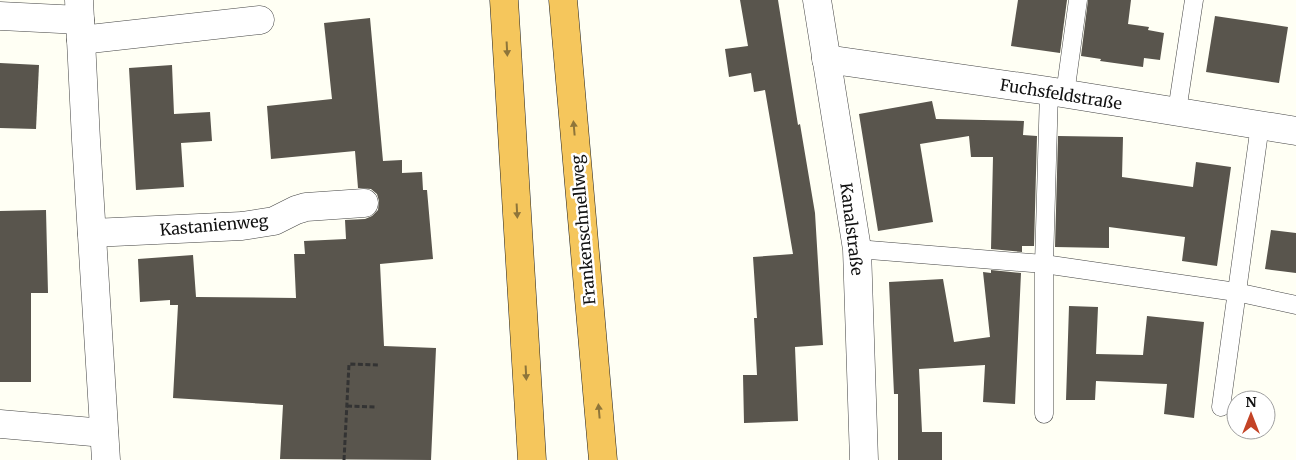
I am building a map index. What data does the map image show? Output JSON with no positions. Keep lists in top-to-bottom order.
{
  "streets": {
    "highway": ["Frankenschnellweg"],
    "street": ["Fuchsfeldstraße", "Kastanienweg", "Kanalstraße"]
  },
  "crossings": [
    ["Fuchsfeldstraße", "Kanalstraße"]
  ],
  "north": "top"
}
